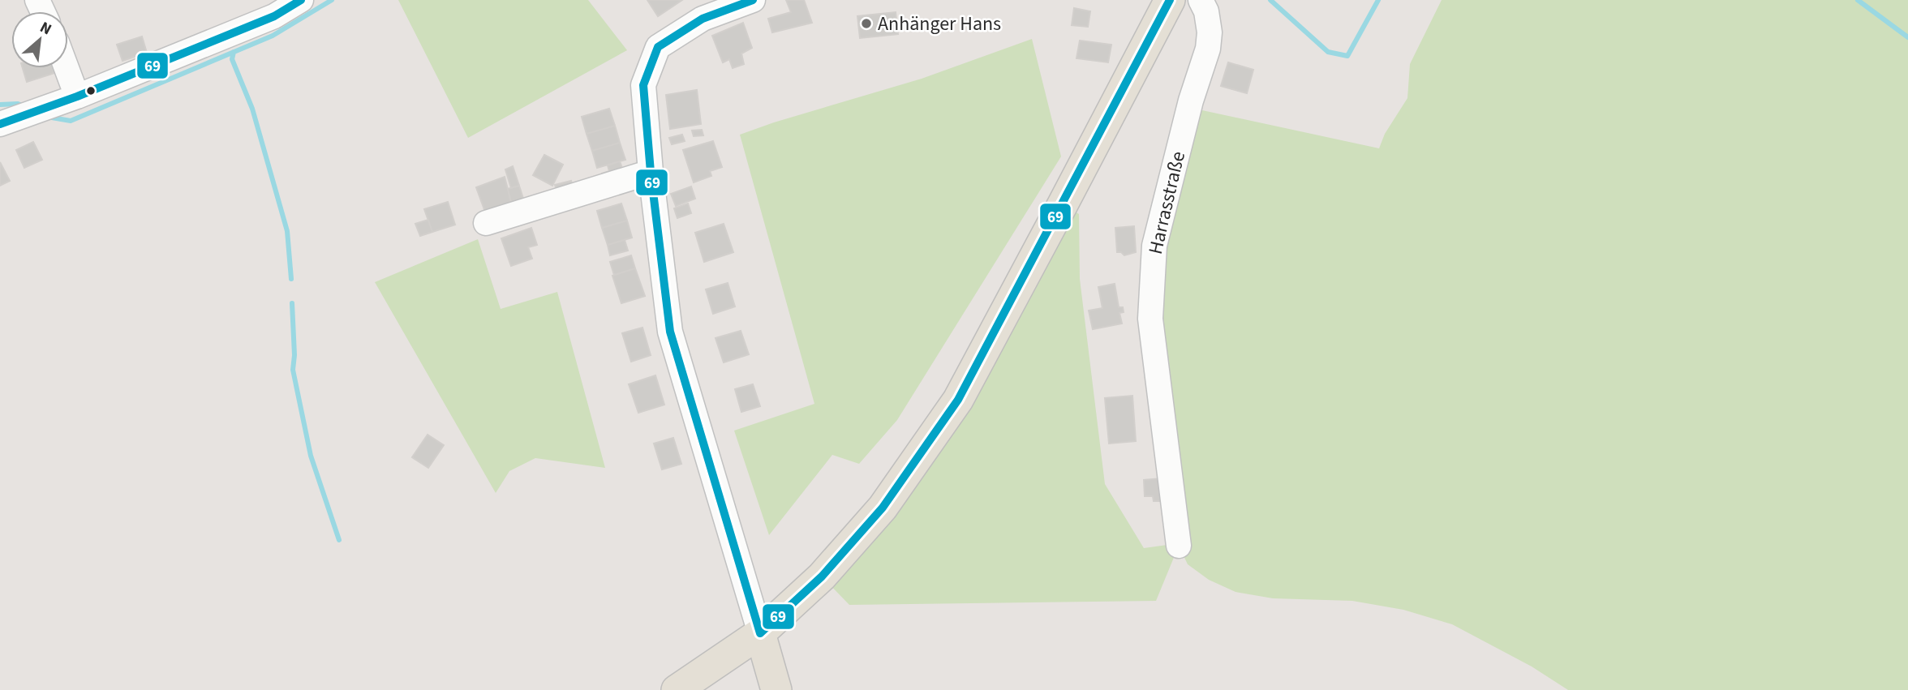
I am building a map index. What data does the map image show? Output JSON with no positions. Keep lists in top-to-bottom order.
{
  "streets": {
    "street": ["Harrasstraße"]
  },
  "places": ["Anhänger Hans"],
  "lines": ["transit line 69"],
  "north": "top right"
}
